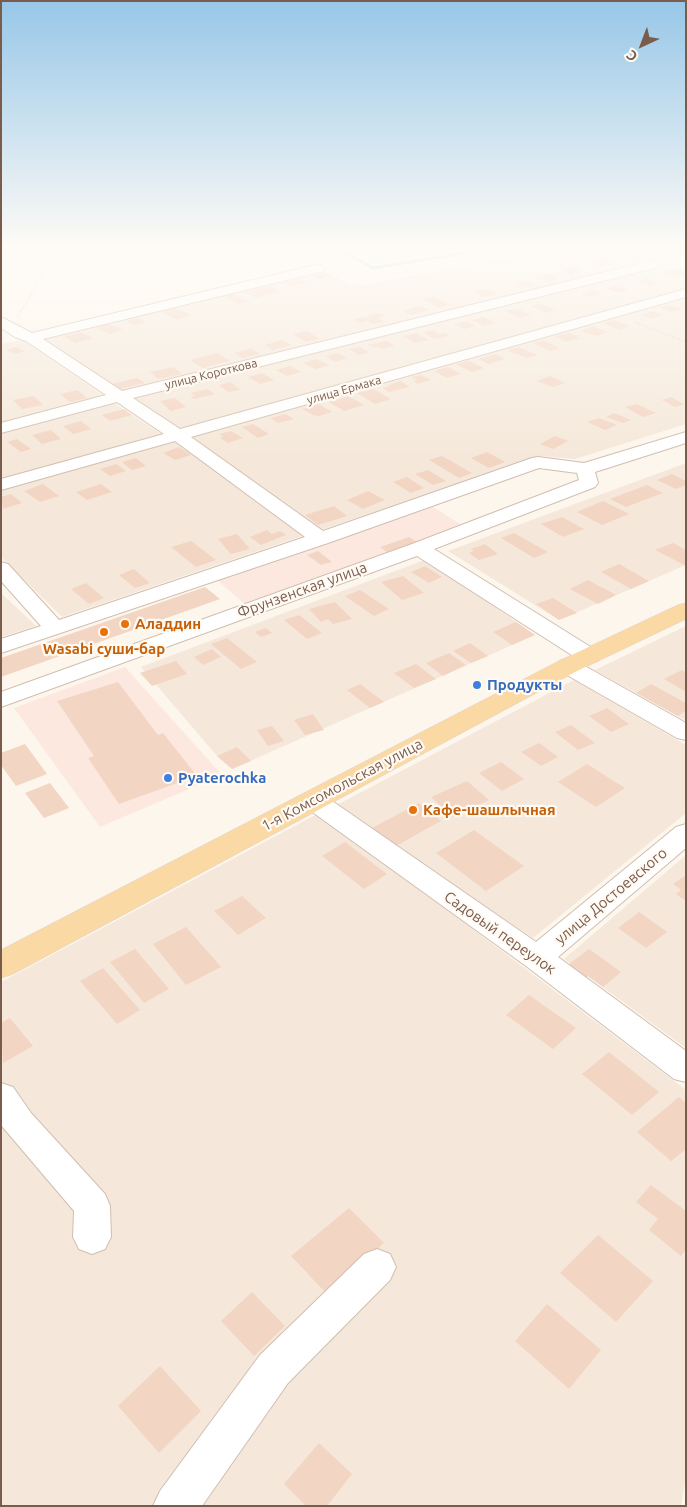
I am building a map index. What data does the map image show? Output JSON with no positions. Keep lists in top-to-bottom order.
{
  "streets": {
    "main road": ["1-я Комсомольская улица"],
    "street": [
      "улица Короткова",
      "улица Ермака",
      "Фрунзенская улица",
      "улица Достоевского",
      "Садовый переулок"
    ]
  },
  "crossings": [
    ["1-я Комсомольская улица", "Садовый переулок"],
    ["улица Достоевского", "Садовый переулок"]
  ],
  "places": [
    "Аладдин",
    "Wasabi суши-бар",
    "Продукты",
    "Pyaterochka",
    "Кафе-шашлычная"
  ],
  "north": "bottom left"
}
